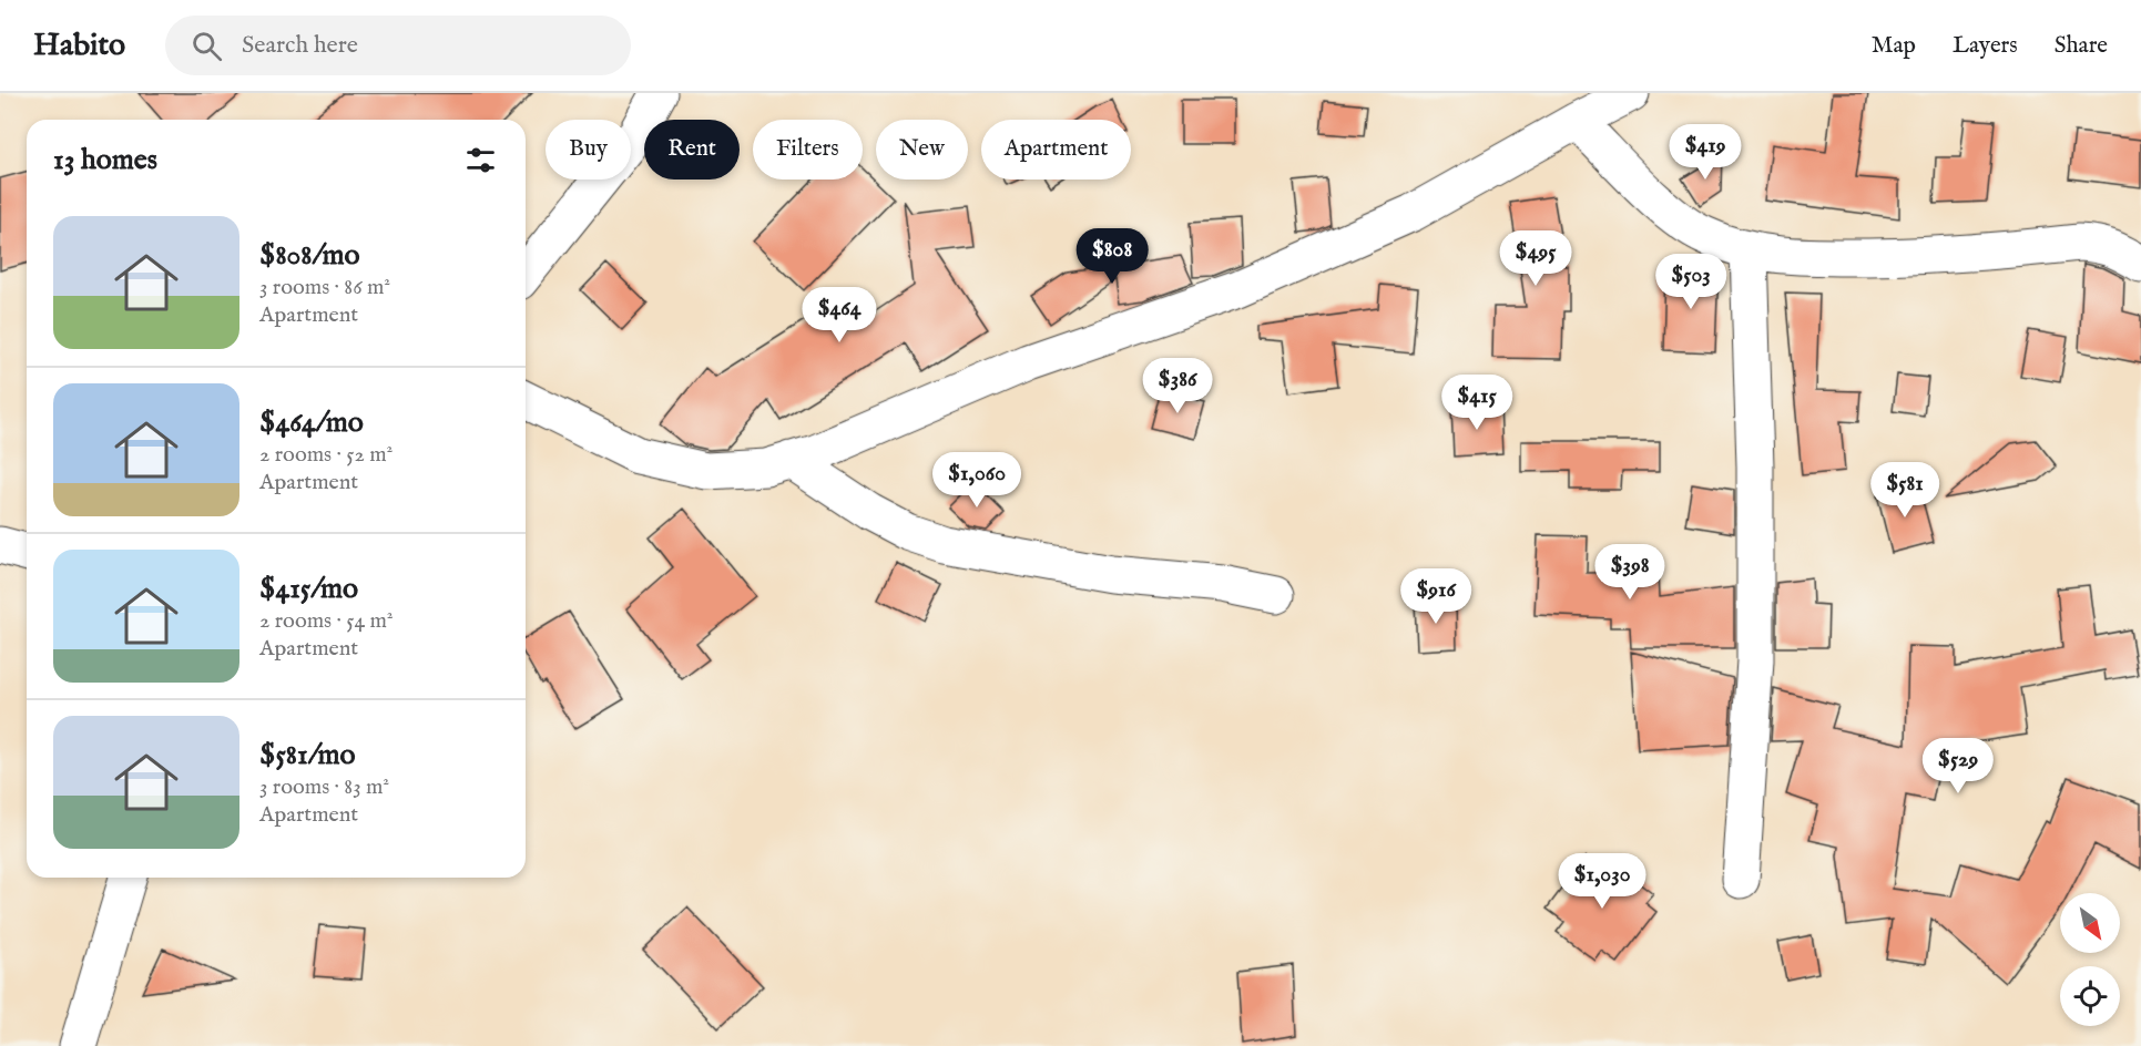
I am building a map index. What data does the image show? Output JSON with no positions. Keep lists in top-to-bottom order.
{
  "north": "bottom right",
  "page": {
    "header": "Habito",
    "search": "Search here",
    "nav": ["Map", "Layers", "Share"],
    "chip": [
      "Buy",
      "Rent",
      "Filters",
      "New",
      "Apartment"
    ],
    "heading": "13 homes",
    "price": [
      "$419",
      "$808",
      "$495",
      "$503",
      "$464",
      "$386",
      "$415",
      "$1,060",
      "$581",
      "$398",
      "$916",
      "$529",
      "$1,030"
    ],
    "list": [
      {
        "name": "$808/mo",
        "note": "3 rooms · 86 m² · Apartment"
      },
      {
        "name": "$464/mo",
        "note": "2 rooms · 52 m² · Apartment"
      },
      {
        "name": "$415/mo",
        "note": "2 rooms · 54 m² · Apartment"
      },
      {
        "name": "$581/mo",
        "note": "3 rooms · 83 m² · Apartment"
      }
    ]
  }
}
